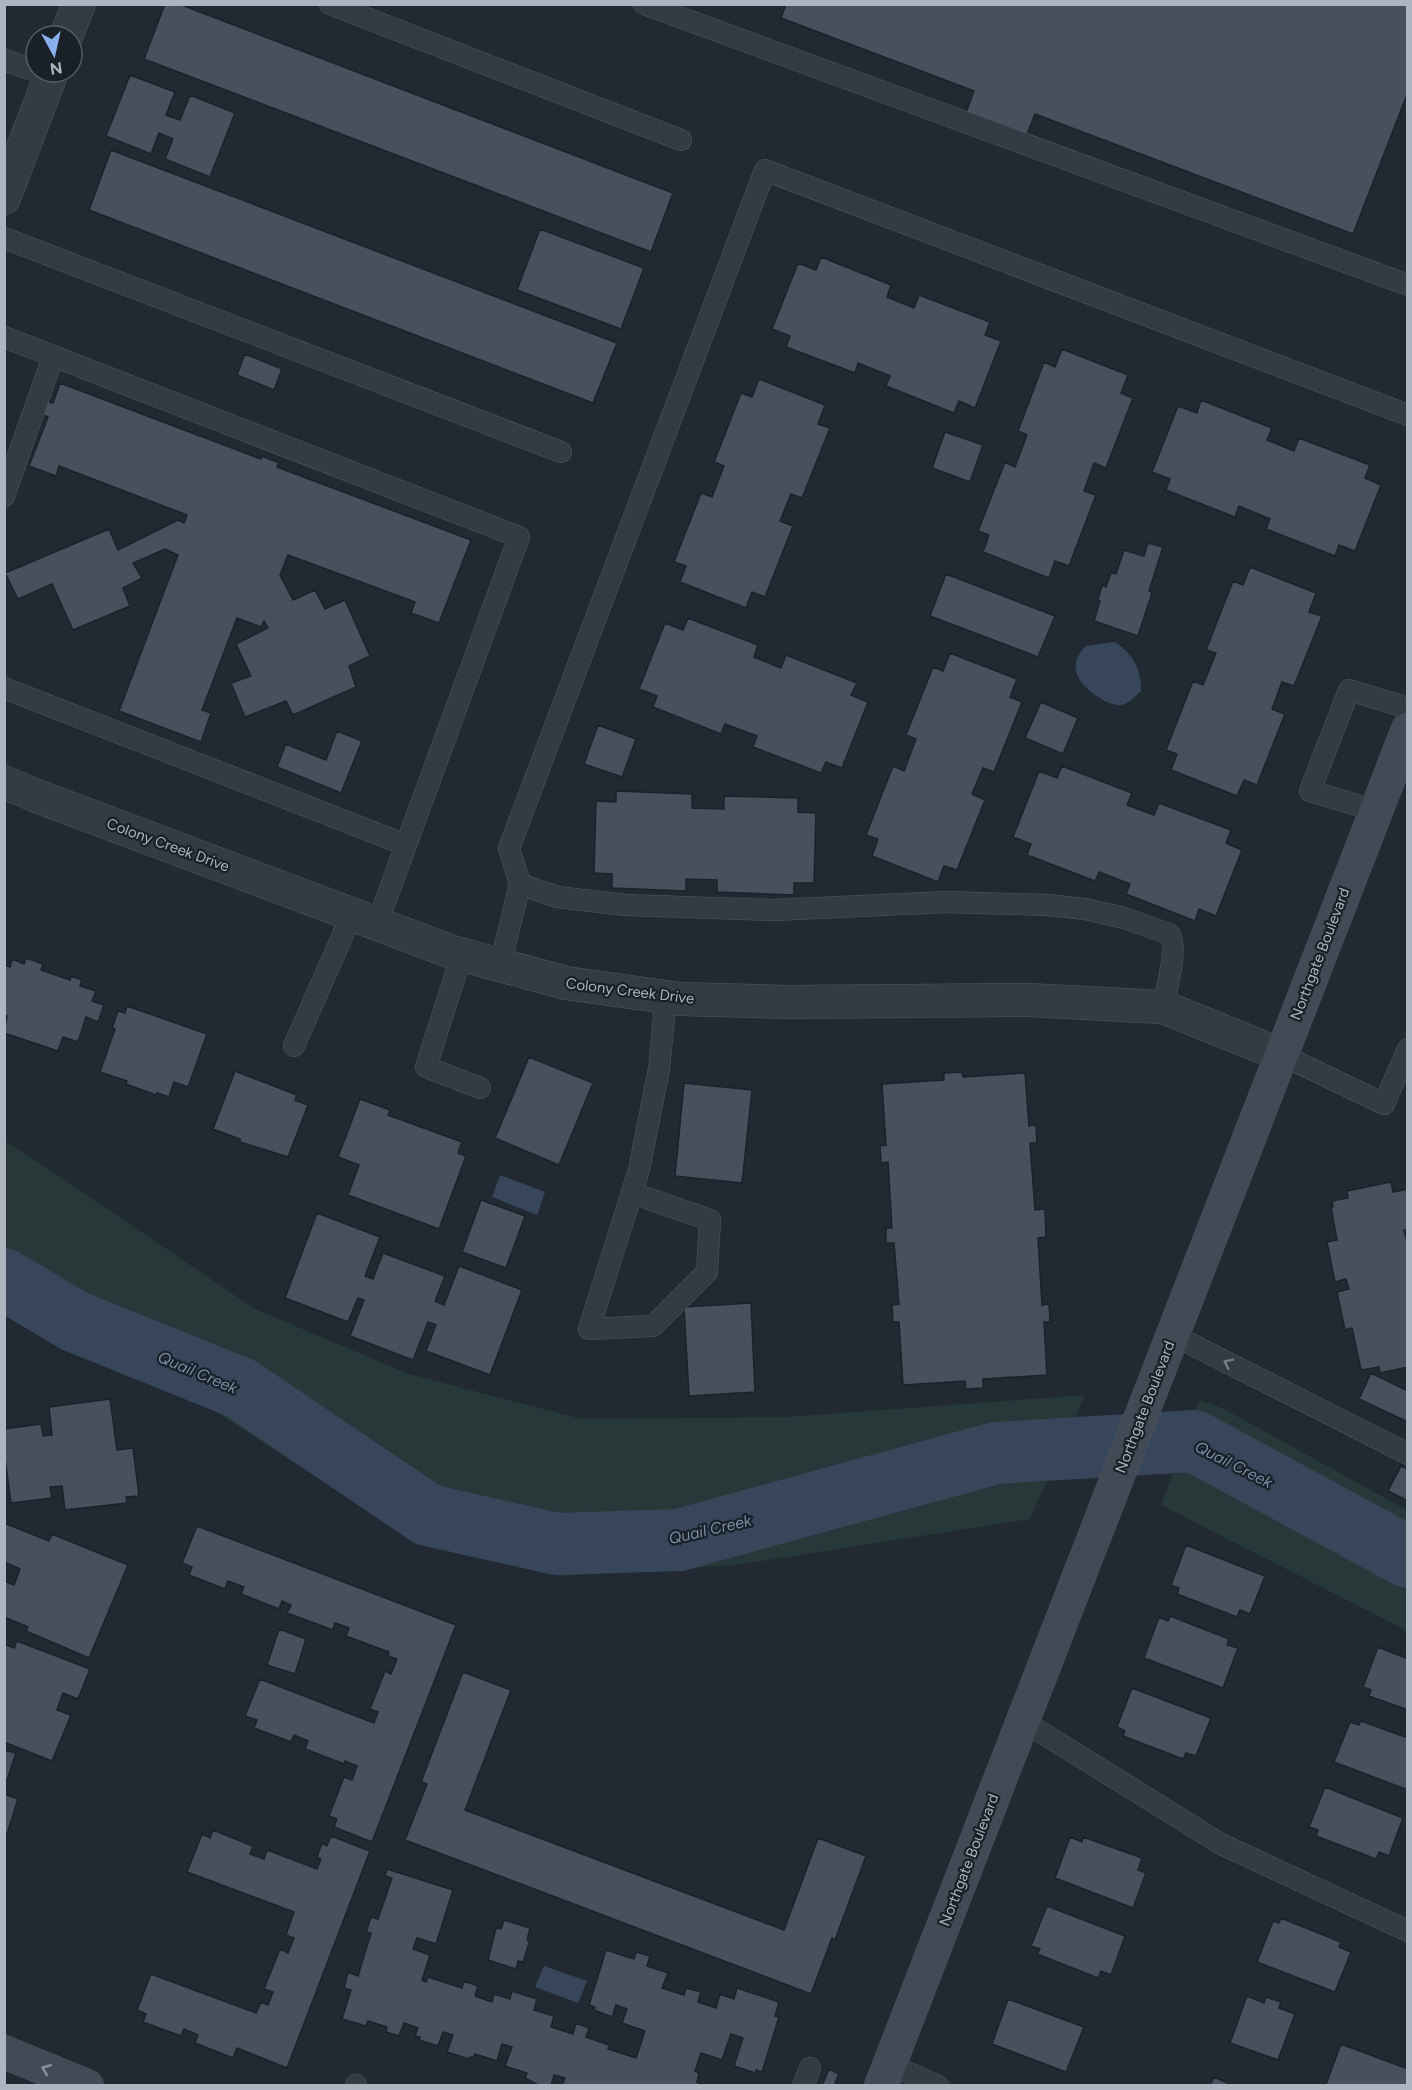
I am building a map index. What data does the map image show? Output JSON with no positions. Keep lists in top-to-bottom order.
{
  "streets": {
    "street": ["Colony Creek Drive", "Northgate Boulevard"]
  },
  "crossings": [
    ["Colony Creek Drive", "Northgate Boulevard"]
  ],
  "water": ["Quail Creek"],
  "north": "bottom"
}
